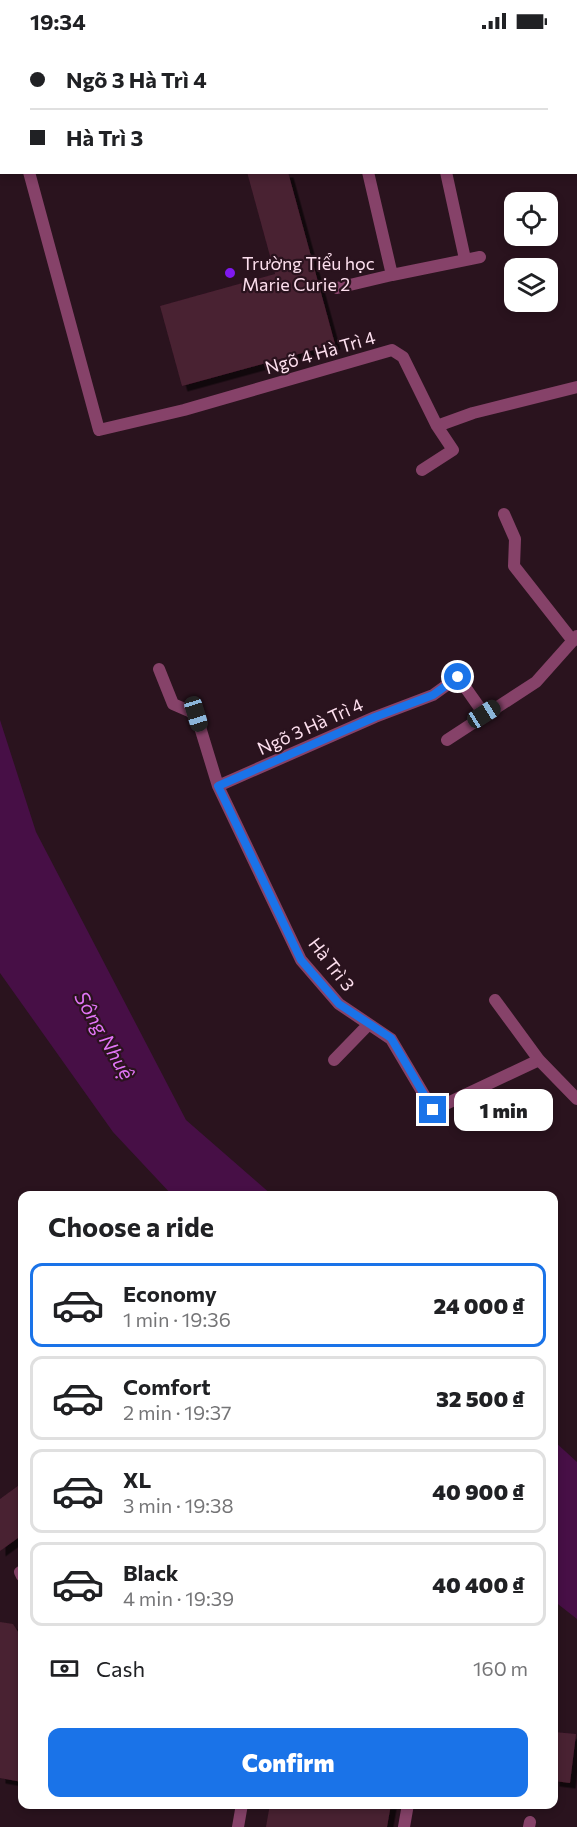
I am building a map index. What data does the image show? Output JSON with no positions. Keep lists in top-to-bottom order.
{
  "streets": {
    "lane": ["Ngõ 4 Hà Trì 4", "Ngõ 3 Hà Trì 4", "Hà Trì 3"]
  },
  "crossings": [
    ["Ngõ 3 Hà Trì 4", "Hà Trì 3"]
  ],
  "water": ["Sông Nhuệ"],
  "places": ["Trường Tiểu học Marie Curie 2"],
  "page": {
    "status": "19:34",
    "banner": ["Ngõ 3 Hà Trì 4", "Hà Trì 3"],
    "bubble": "1 min",
    "heading": "Choose a ride",
    "list": [
      {
        "name": "Economy",
        "note": "1 min · 19:36",
        "value": "24 000 ₫"
      },
      {
        "name": "Comfort",
        "note": "2 min · 19:37",
        "value": "32 500 ₫"
      },
      {
        "name": "XL",
        "note": "3 min · 19:38",
        "value": "40 900 ₫"
      },
      {
        "name": "Black",
        "note": "4 min · 19:39",
        "value": "40 400 ₫"
      }
    ],
    "pay": ["Cash", "160 m"],
    "buttons": "Confirm"
  }
}
